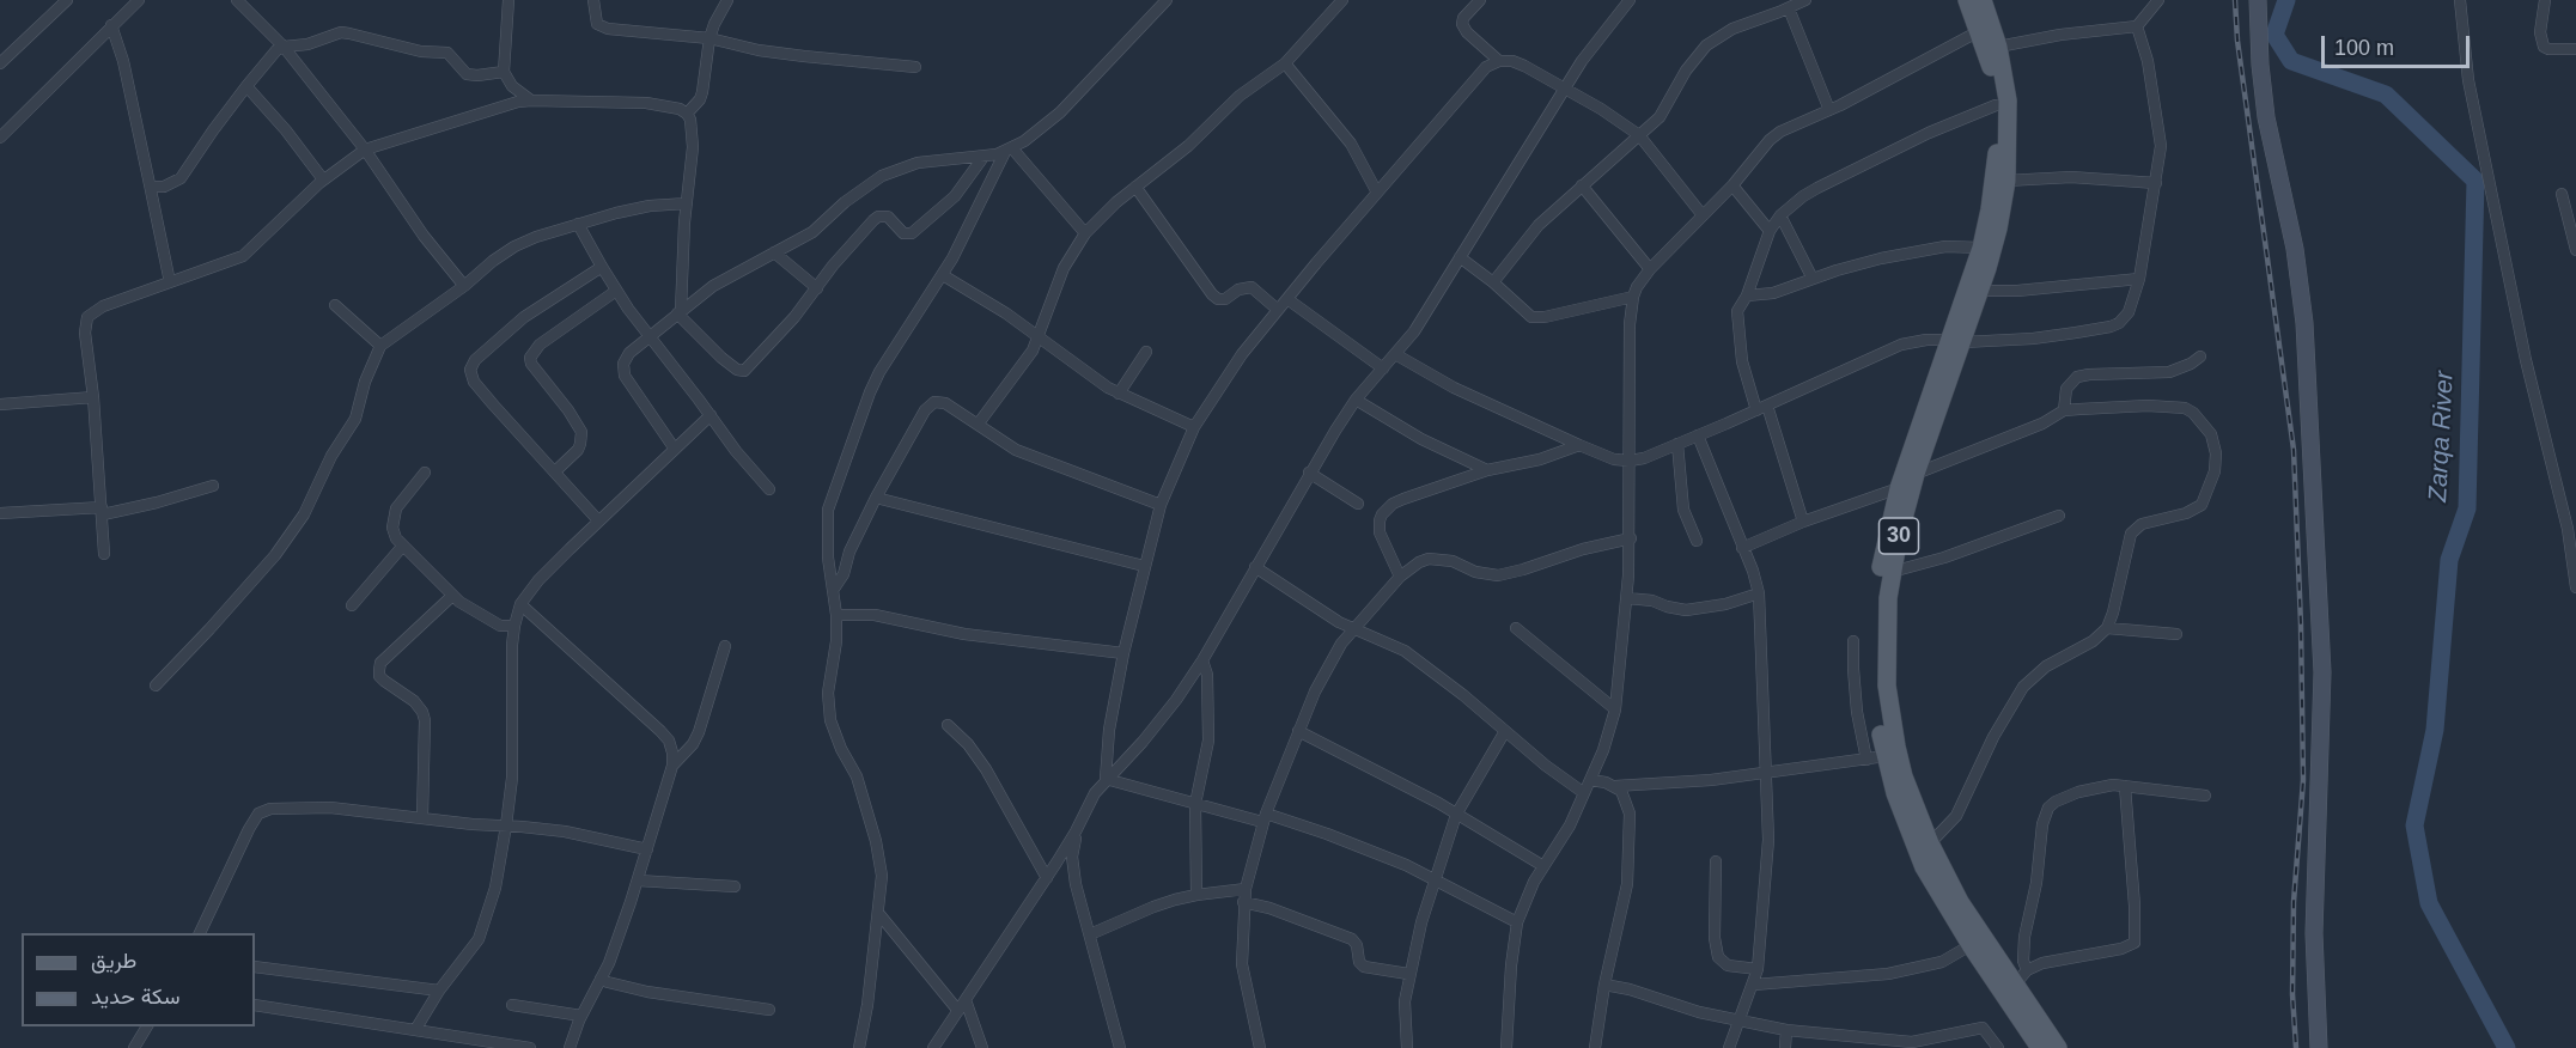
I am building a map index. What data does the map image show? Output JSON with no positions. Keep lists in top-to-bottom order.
{
  "streets": {
    "main road": ["30"]
  },
  "water": ["Zarqa River"],
  "legend": ["طريق", "سكة حديد"],
  "scale_bar": "100 m"
}
